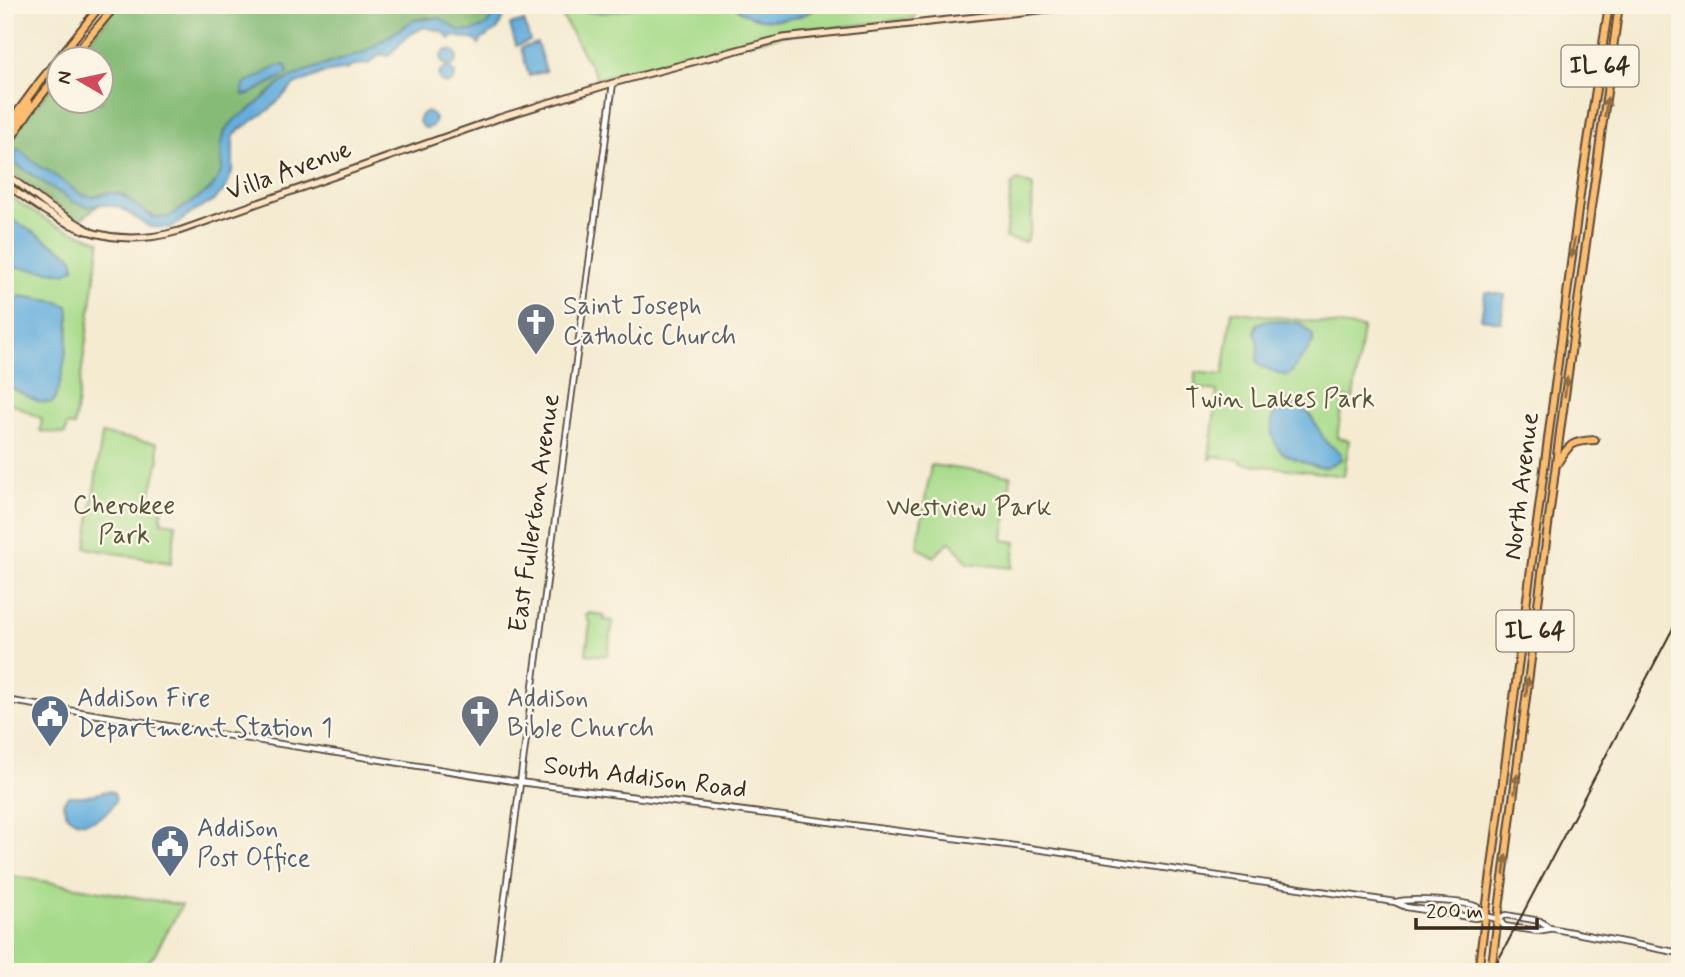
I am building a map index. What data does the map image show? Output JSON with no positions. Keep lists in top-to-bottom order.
{
  "streets": {
    "main road": ["IL 64", "Villa Avenue", "North Avenue"],
    "street": ["East Fullerton Avenue", "South Addison Road"]
  },
  "crossings": [
    ["Villa Avenue", "East Fullerton Avenue"],
    ["East Fullerton Avenue", "South Addison Road"]
  ],
  "parks": ["Twin Lakes Park", "Cherokee Park", "Westview Park"],
  "places": {
    "church": ["Saint Joseph Catholic Church", "Addison Bible Church"],
    "public building": ["Addison Fire Department Station 1", "Addison Post Office"]
  },
  "scale_bar": "200 m",
  "north": "left"
}
